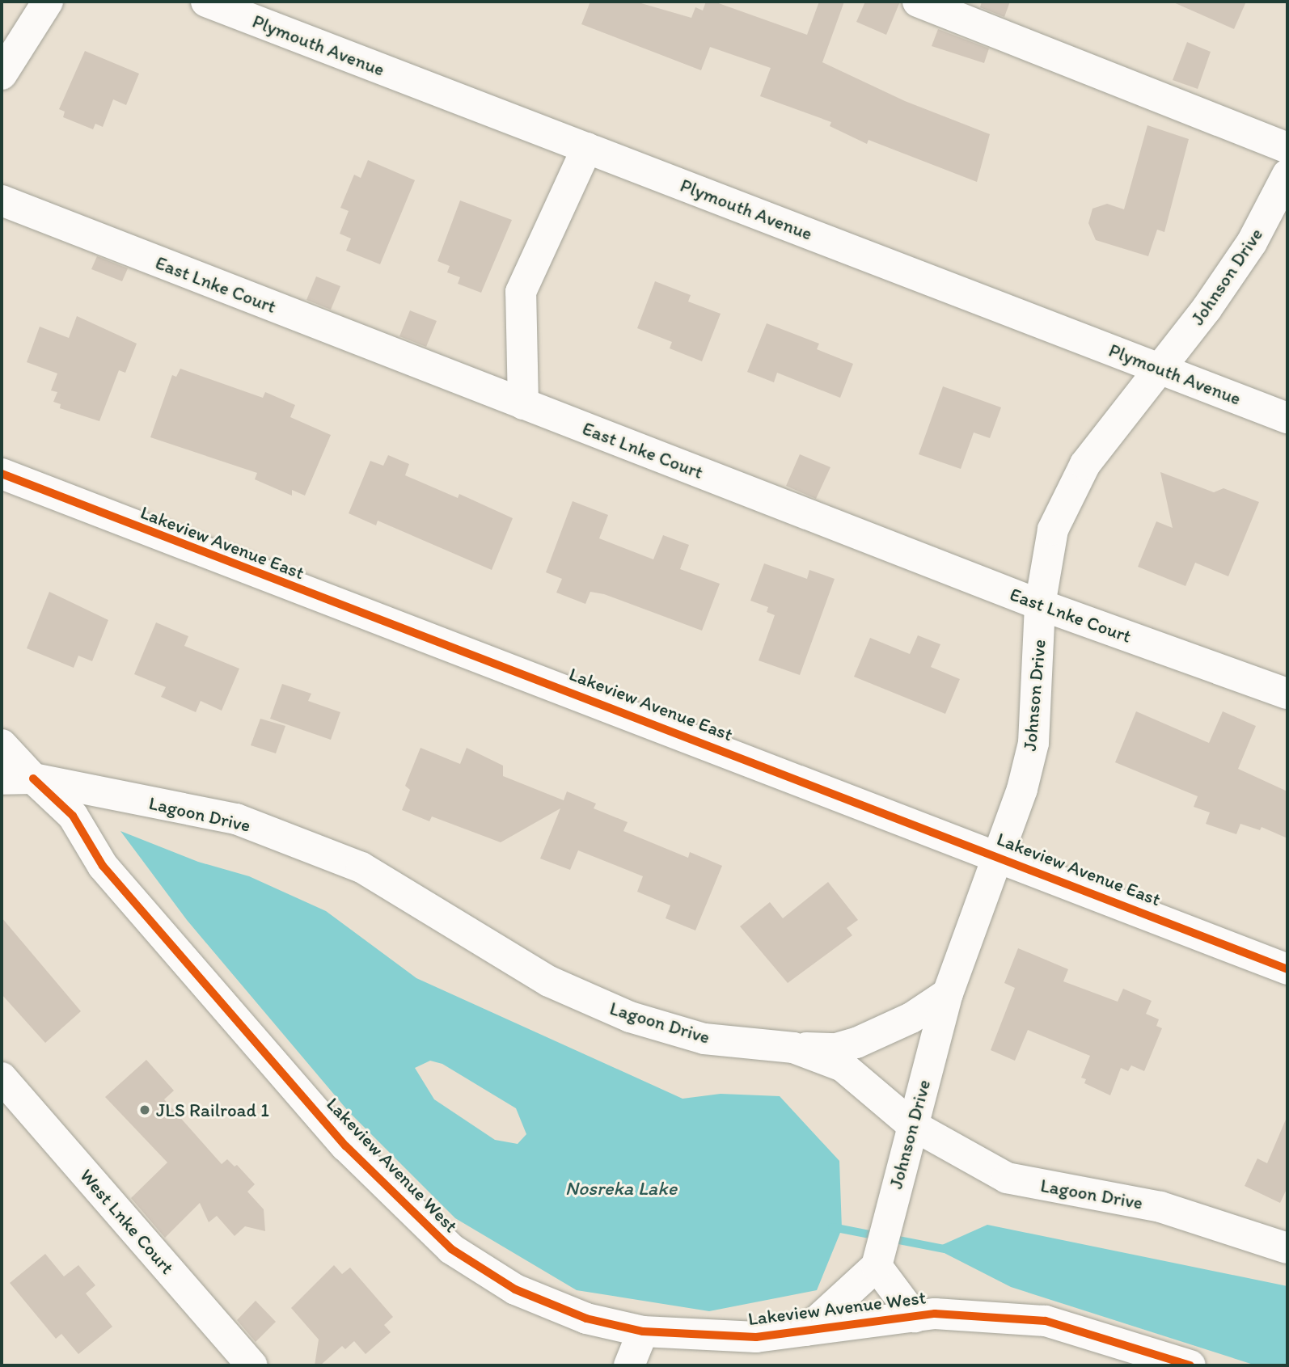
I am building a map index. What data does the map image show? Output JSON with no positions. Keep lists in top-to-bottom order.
{
  "streets": {
    "street": [
      "Plymouth Avenue",
      "Johnson Drive",
      "East Lnke Court",
      "Lakeview Avenue East",
      "Lagoon Drive",
      "Lakeview Avenue West",
      "West Lnke Court"
    ]
  },
  "crossings": [
    ["Plymouth Avenue", "Johnson Drive"],
    ["Johnson Drive", "East Lnke Court"],
    ["Johnson Drive", "Lakeview Avenue East"],
    ["Johnson Drive", "Lagoon Drive"],
    ["Lagoon Drive", "Lakeview Avenue West"]
  ],
  "water": ["Nosreka Lake"],
  "places": ["JLS Railroad 1"]
}
